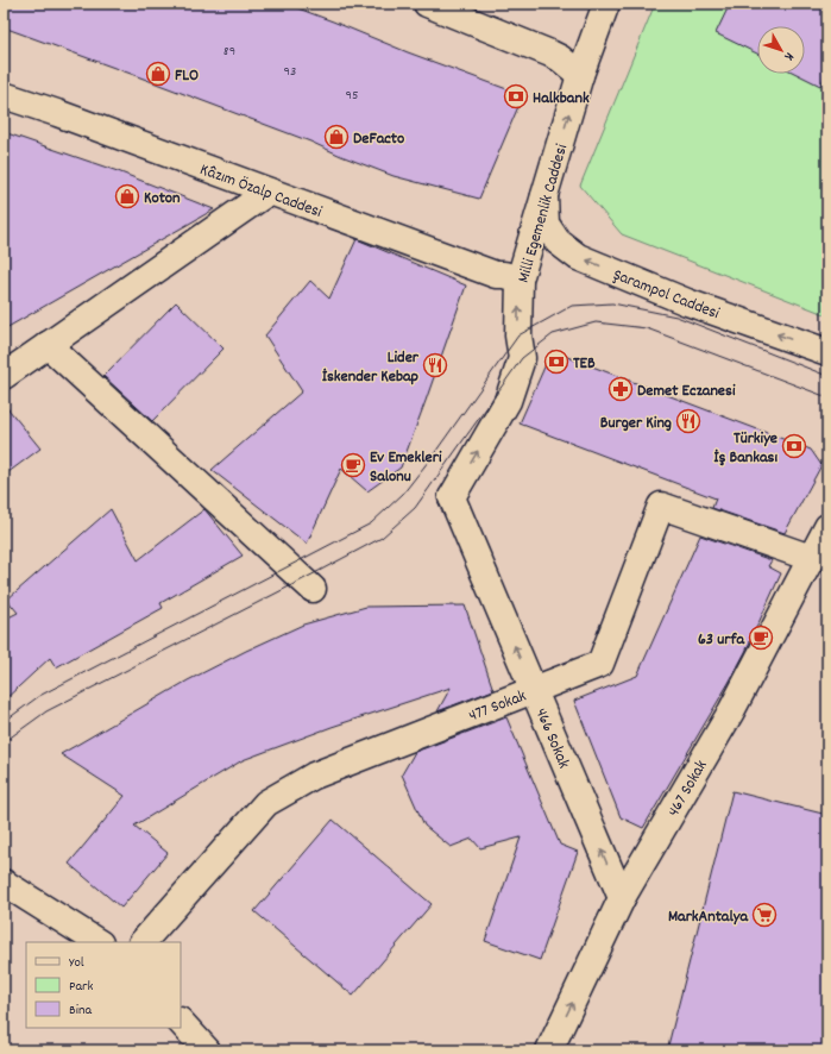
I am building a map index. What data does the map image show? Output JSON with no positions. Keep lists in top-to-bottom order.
{
  "streets": {
    "street": [
      "Kâzım Özalp Caddesi",
      "Milli Egemenlik Caddesi",
      "Şarampol Caddesi",
      "477 Sokak",
      "466 Sokak",
      "467 Sokak"
    ]
  },
  "crossings": [
    ["Kâzım Özalp Caddesi", "Milli Egemenlik Caddesi"],
    ["Milli Egemenlik Caddesi", "Şarampol Caddesi"],
    ["Milli Egemenlik Caddesi", "466 Sokak"],
    ["477 Sokak", "466 Sokak"],
    ["477 Sokak", "467 Sokak"],
    ["466 Sokak", "467 Sokak"]
  ],
  "one_way": ["Milli Egemenlik Caddesi", "Şarampol Caddesi", "466 Sokak"],
  "places": {
    "shop": ["FLO", "DeFacto", "Koton"],
    "bank": ["Halkbank", "TEB", "Türkiye İş Bankası"],
    "restaurant": ["Lider İskender Kebap", "Burger King"],
    "pharmacy": ["Demet Eczanesi"],
    "cafe": ["Ev Emekleri Salonu", "63 urfa"],
    "supermarket": ["MarkAntalya"]
  },
  "house_numbers": ["89", "93", "95"],
  "legend": ["Yol", "Park", "Bina"],
  "north": "bottom right"
}
